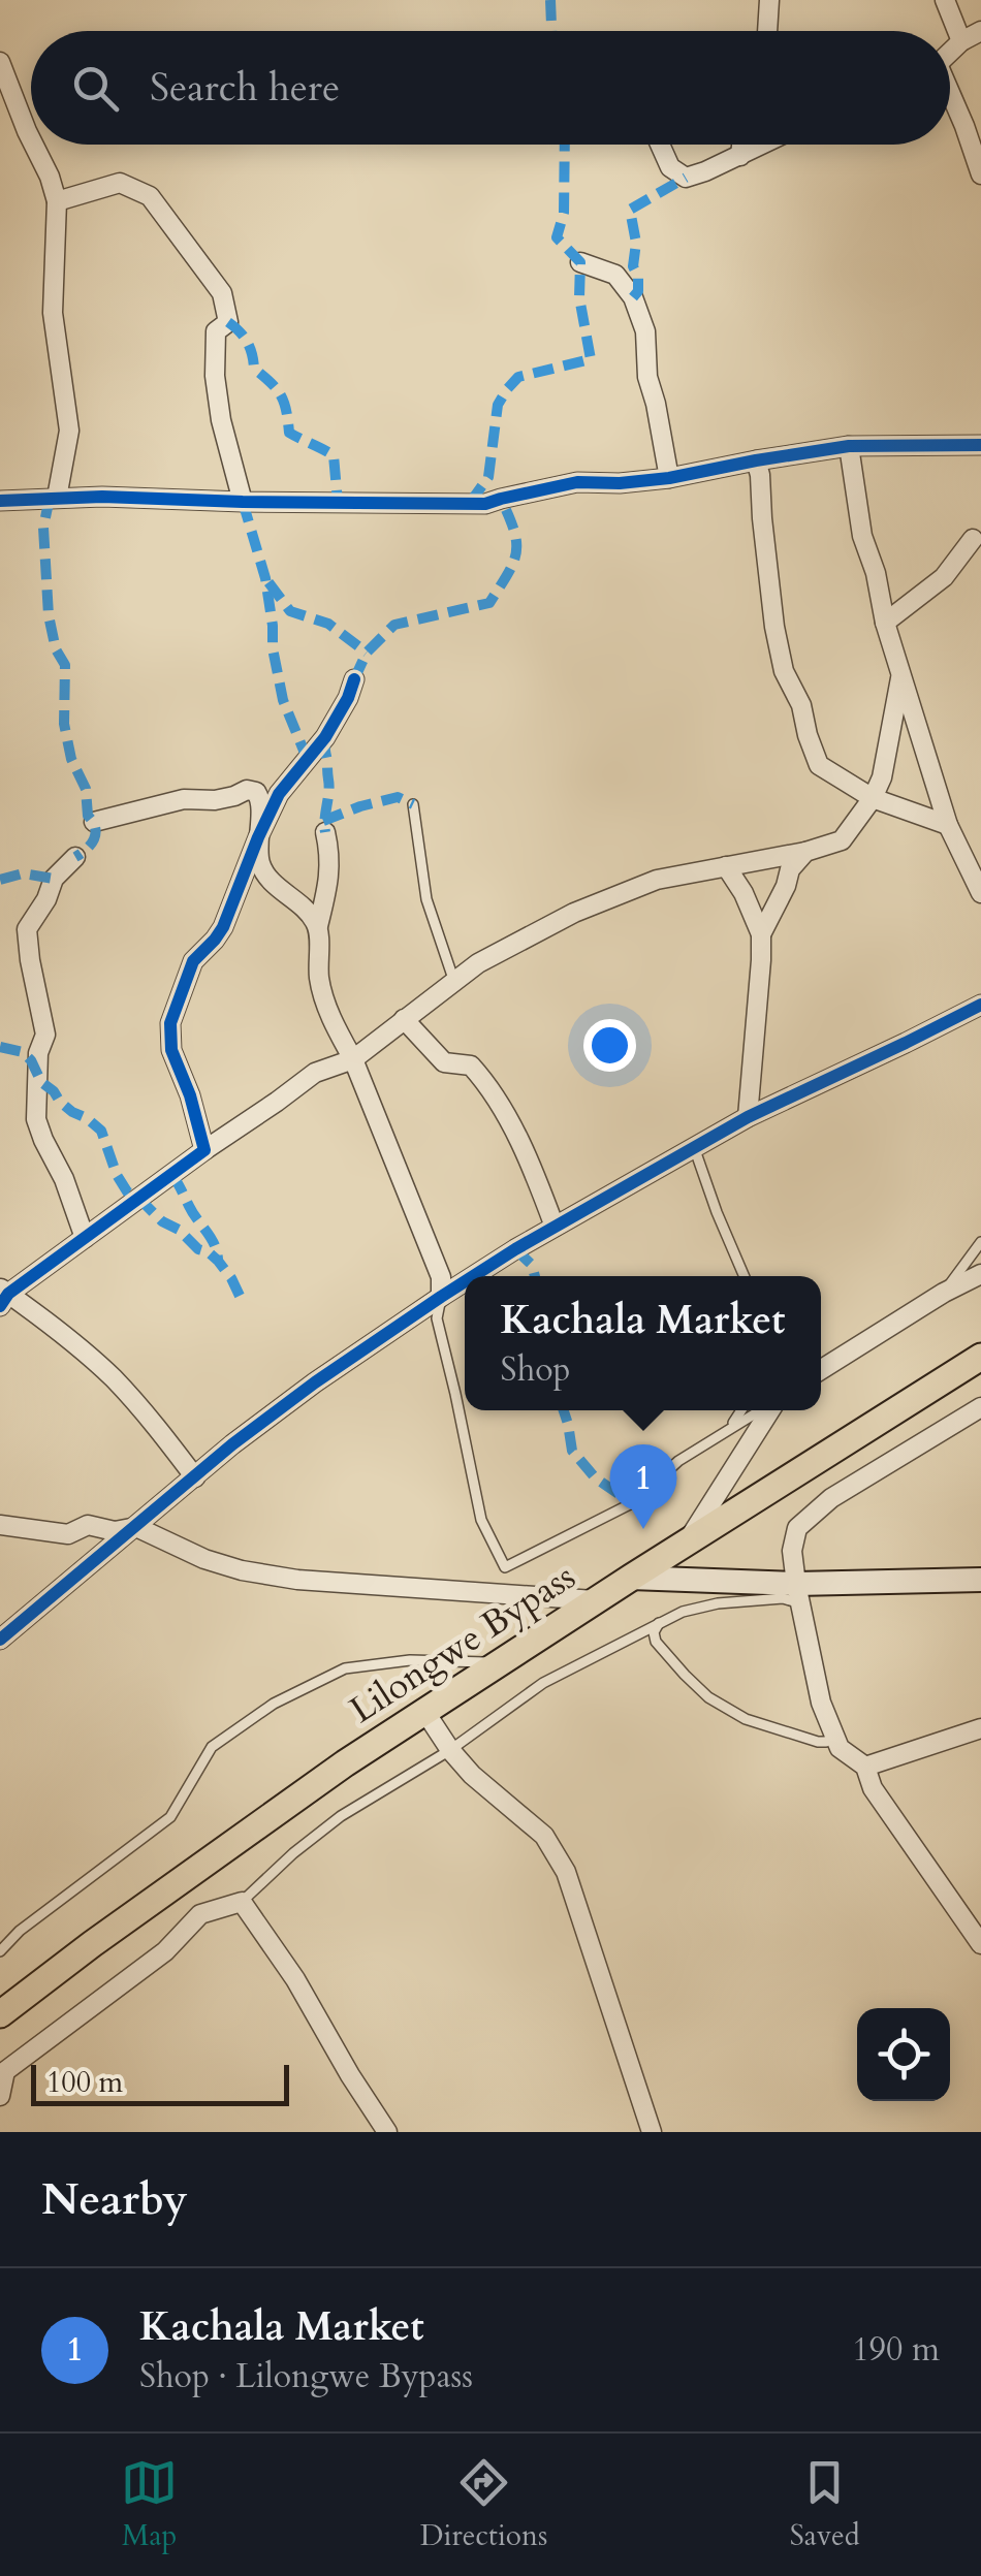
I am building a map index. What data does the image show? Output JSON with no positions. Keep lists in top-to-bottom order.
{
  "streets": {
    "main road": ["Lilongwe Bypass"]
  },
  "scale_bar": "100 m",
  "page": {
    "search": "Search here",
    "popup": ["Kachala Market", "Shop"],
    "pins": "1",
    "scale": "100 m",
    "heading": "Nearby",
    "list": [
      {
        "mark": "1",
        "name": "Kachala Market",
        "note": "Shop · Lilongwe Bypass",
        "value": "190 m"
      }
    ],
    "nav": ["Map", "Directions", "Saved"]
  }
}
